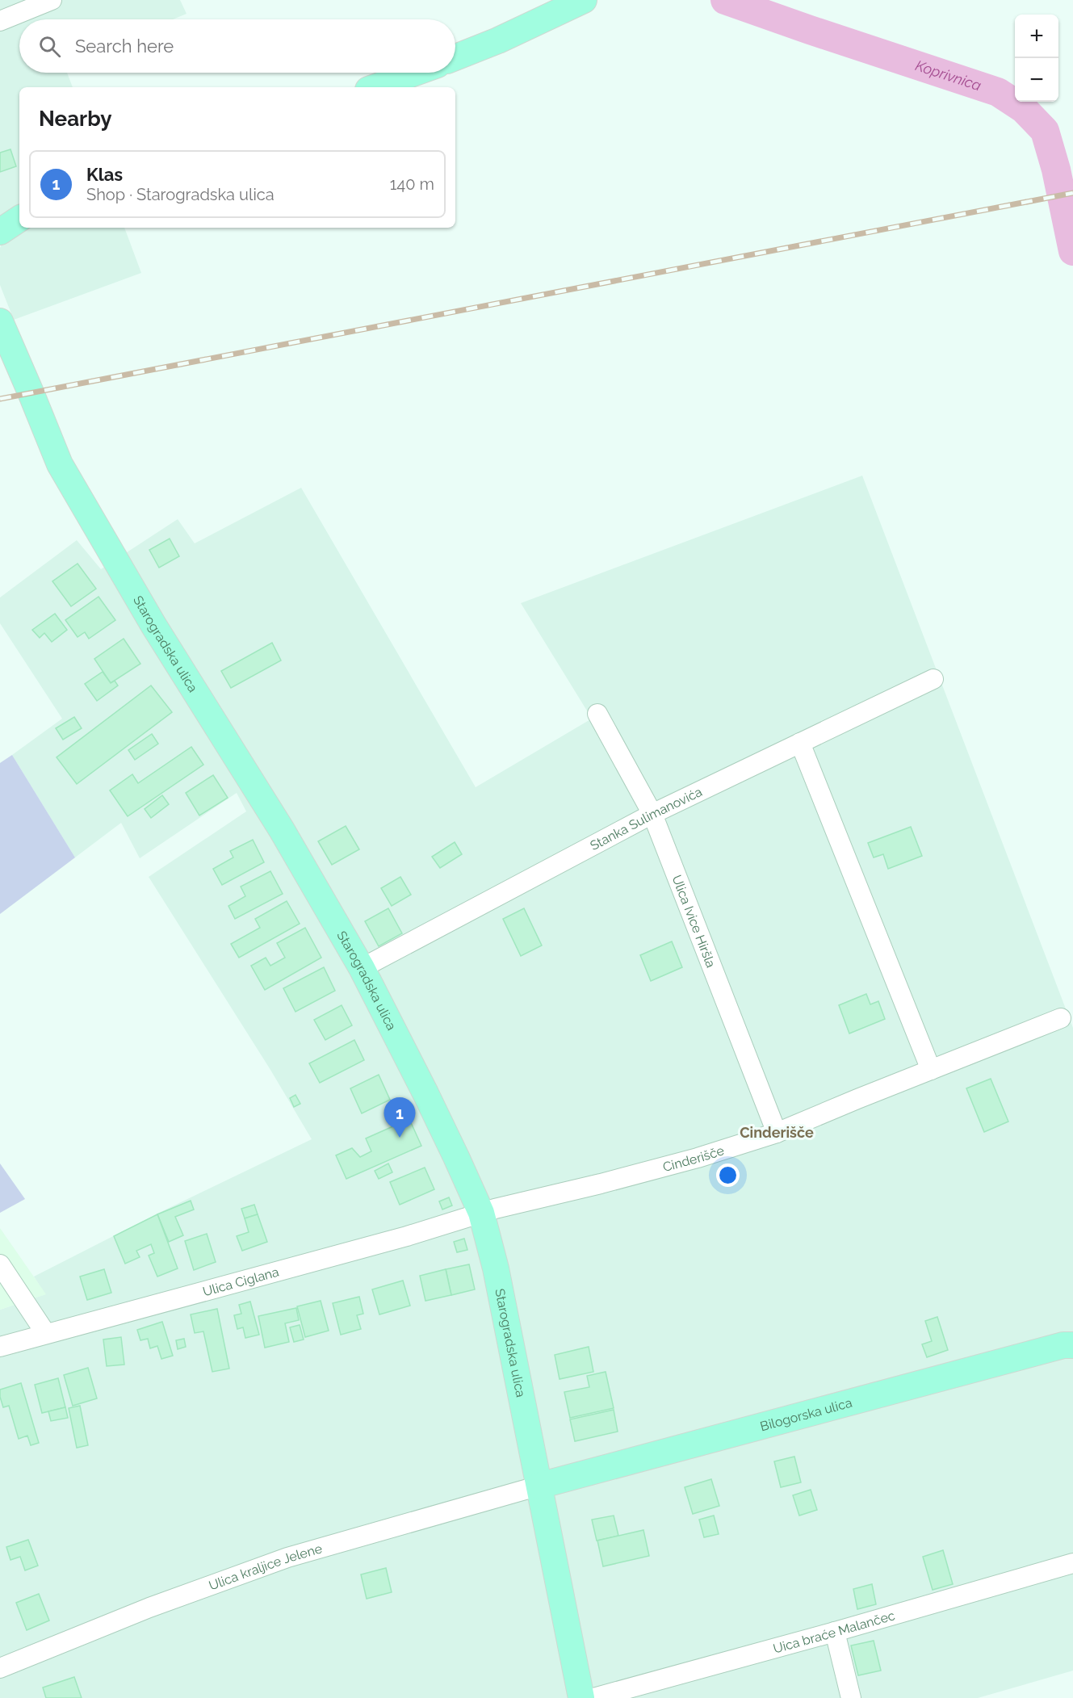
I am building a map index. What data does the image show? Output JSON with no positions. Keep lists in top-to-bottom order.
{
  "streets": {
    "main road": ["Starogradska ulica", "Bilogorska ulica"],
    "street": [
      "Stanka Sulimanovića",
      "Ulica Ivice Hiršla",
      "Cinderišče",
      "Ulica Ciglana",
      "Ulica kraljice Jelene",
      "Uica braće Malančec"
    ]
  },
  "crossings": [
    ["Starogradska ulica", "Stanka Sulimanovića"],
    ["Starogradska ulica", "Cinderišče"],
    ["Starogradska ulica", "Ulica Ciglana"],
    ["Starogradska ulica", "Bilogorska ulica"],
    ["Starogradska ulica", "Ulica kraljice Jelene"],
    ["Stanka Sulimanovića", "Ulica Ivice Hiršla"],
    ["Ulica Ivice Hiršla", "Cinderišče"],
    ["Cinderišče", "Ulica Ciglana"],
    ["Bilogorska ulica", "Ulica kraljice Jelene"]
  ],
  "districts": ["Cinderišče"],
  "water": ["Koprivnica"],
  "page": {
    "map_buttons": ["+", "−"],
    "search": "Search here",
    "heading": "Nearby",
    "list": [
      {
        "mark": "1",
        "name": "Klas",
        "note": "Shop · Starogradska ulica",
        "value": "140 m"
      }
    ],
    "pins": "1"
  }
}
